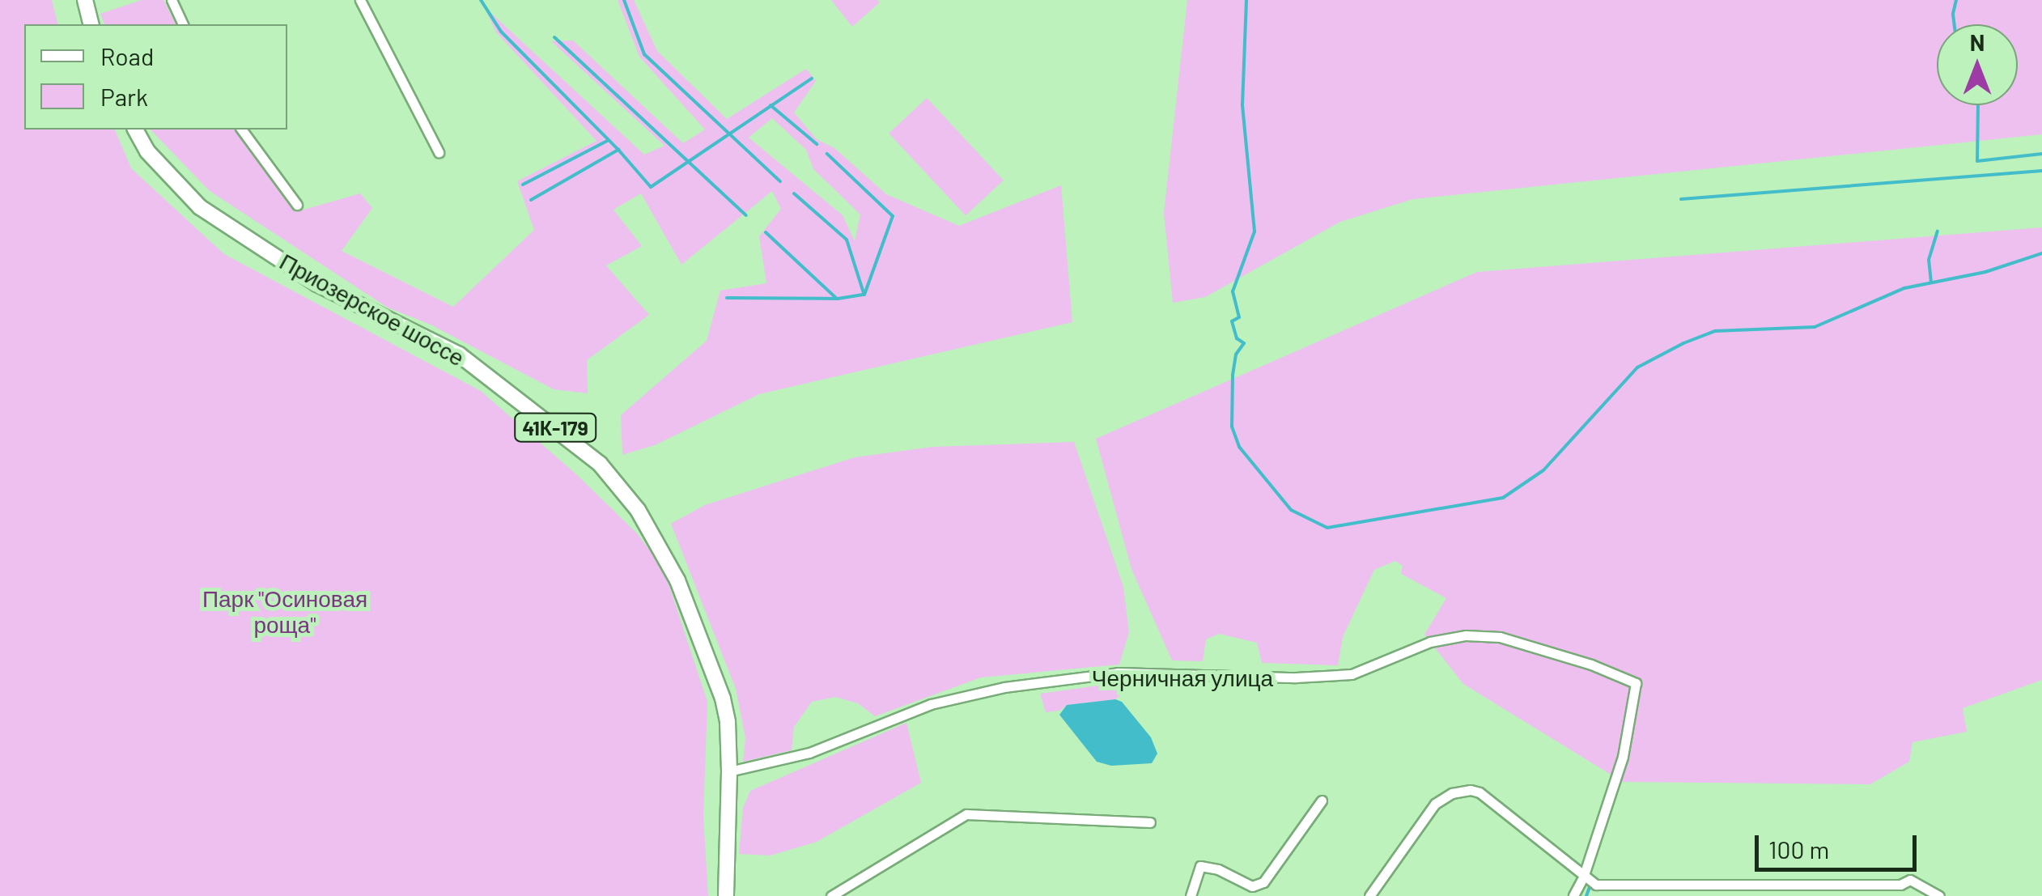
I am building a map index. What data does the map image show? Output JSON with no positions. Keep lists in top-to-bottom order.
{
  "streets": {
    "main road": ["Приозерское шоссе", "41К-179"],
    "street": ["Черничная улица"]
  },
  "crossings": [
    ["Приозерское шоссе", "Черничная улица"]
  ],
  "parks": ["Парк \"Осиновая роща\""],
  "legend": ["Road", "Park"],
  "scale_bar": "100 m",
  "north": "top"
}
